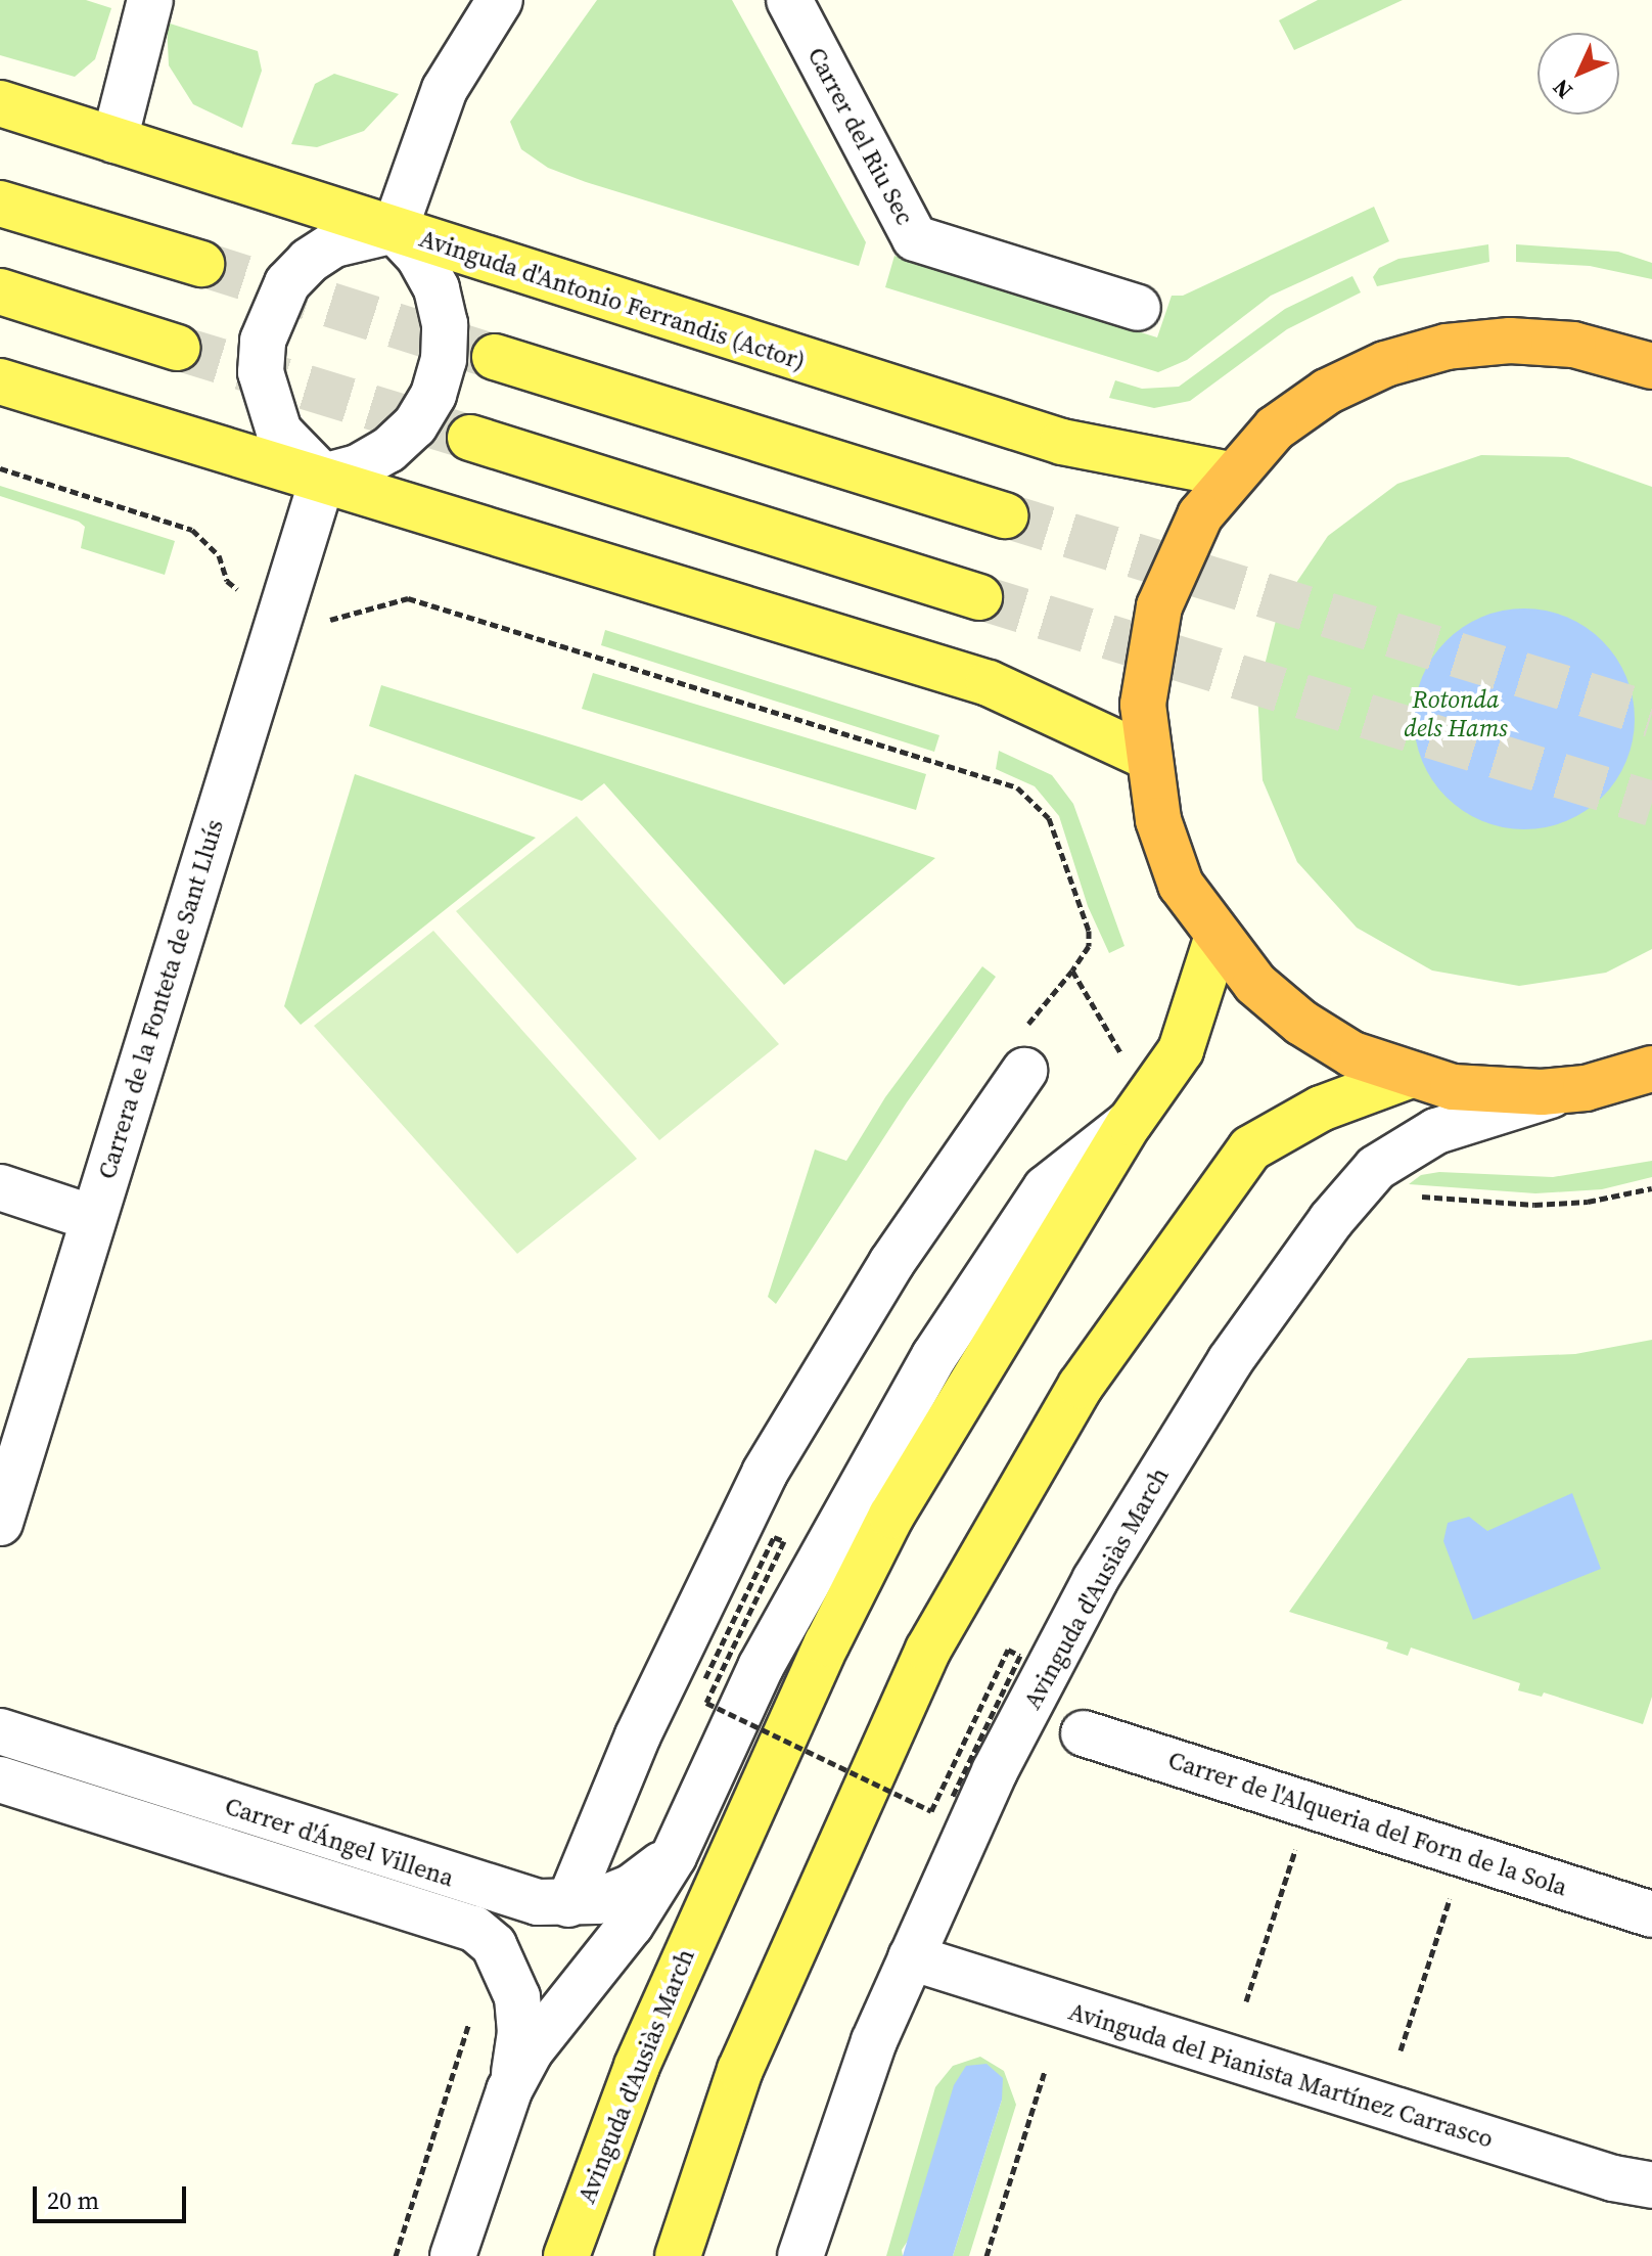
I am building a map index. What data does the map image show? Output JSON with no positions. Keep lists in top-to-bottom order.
{
  "streets": {
    "main road": ["Avinguda d'Antonio Ferrandis (Actor)", "Avinguda d'Ausiàs March"],
    "street": [
      "Carrer del Riu Sec",
      "Carrera de la Fonteta de Sant Lluís",
      "Carrer de l'Alqueria del Forn de la Sola",
      "Carrer d'Ángel Villena",
      "Avinguda del Pianista Martínez Carrasco"
    ]
  },
  "crossings": [
    ["Avinguda d'Antonio Ferrandis (Actor)", "Carrera de la Fonteta de Sant Lluís"],
    ["Avinguda d'Ausiàs March", "Carrer d'Ángel Villena"],
    ["Avinguda d'Ausiàs March", "Avinguda del Pianista Martínez Carrasco"]
  ],
  "parks": ["Rotonda dels Hams"],
  "scale_bar": "20 m",
  "north": "bottom left"
}
